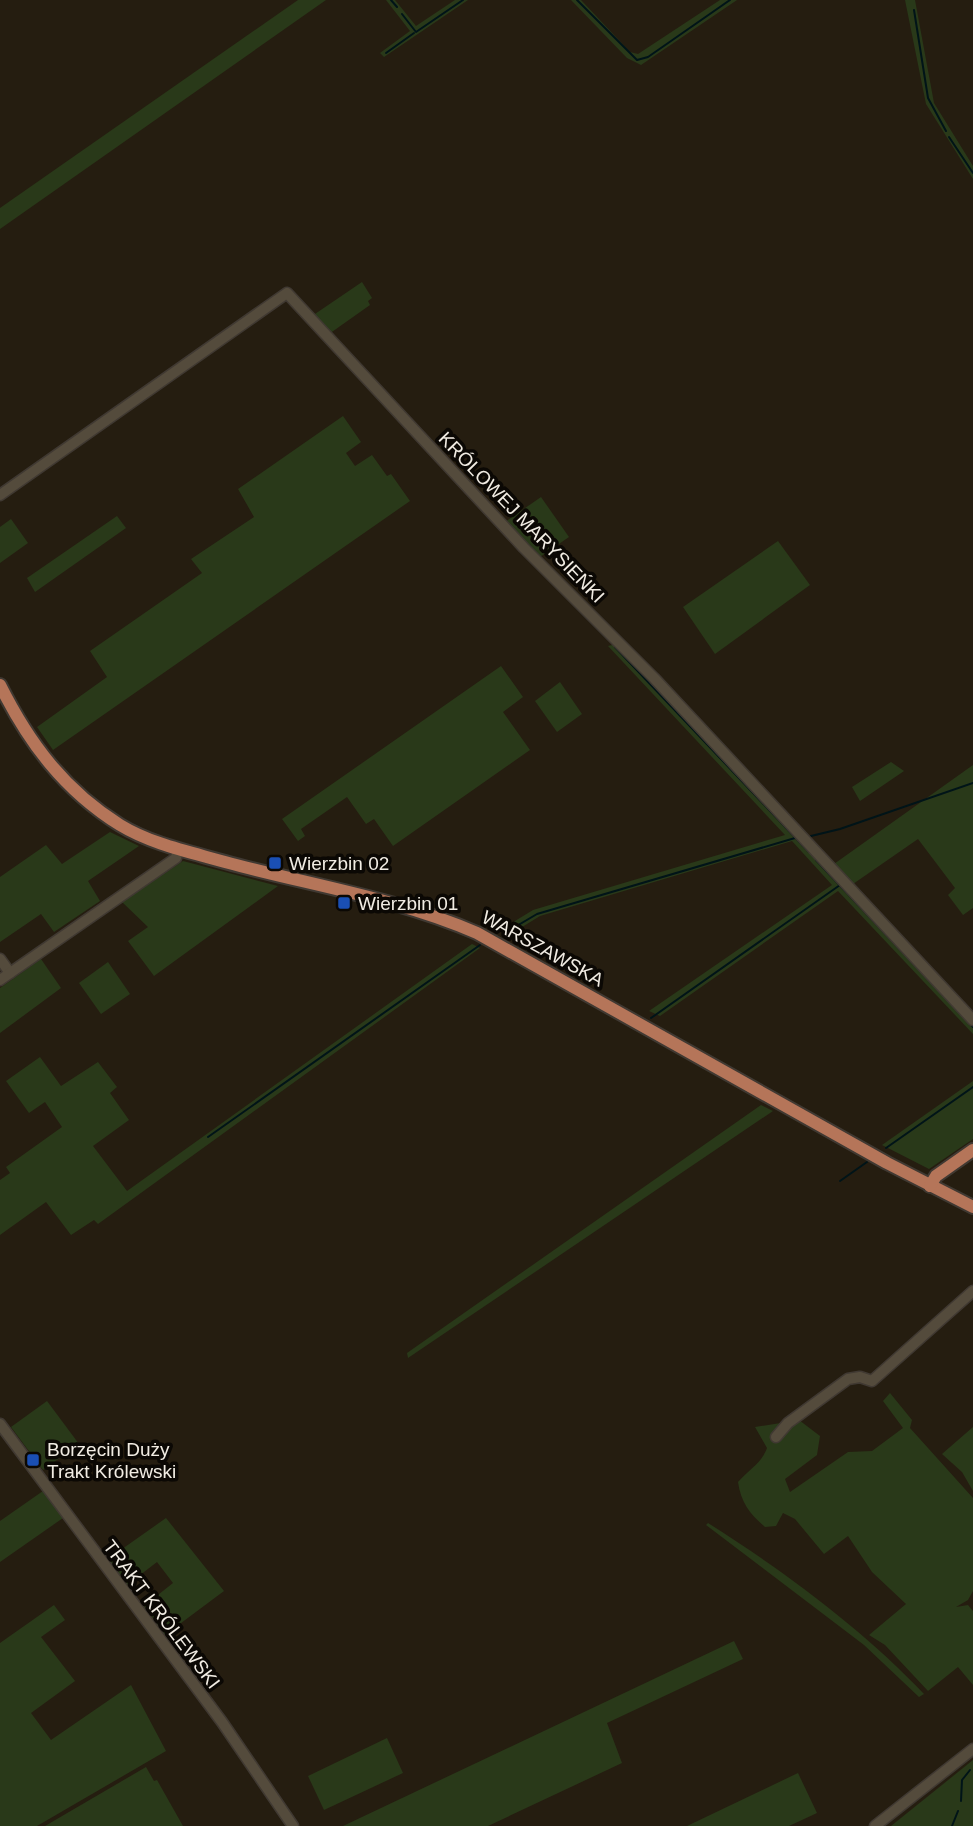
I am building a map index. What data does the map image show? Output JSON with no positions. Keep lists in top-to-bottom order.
{
  "streets": {
    "main road": ["WARSZAWSKA"],
    "street": ["KRÓLOWEJ MARYSIEŃKI", "TRAKT KRÓLEWSKI"]
  },
  "places": {
    "transit": ["Wierzbin 02", "Wierzbin 01", "Borzęcin Duży Trakt Królewski"]
  }
}
